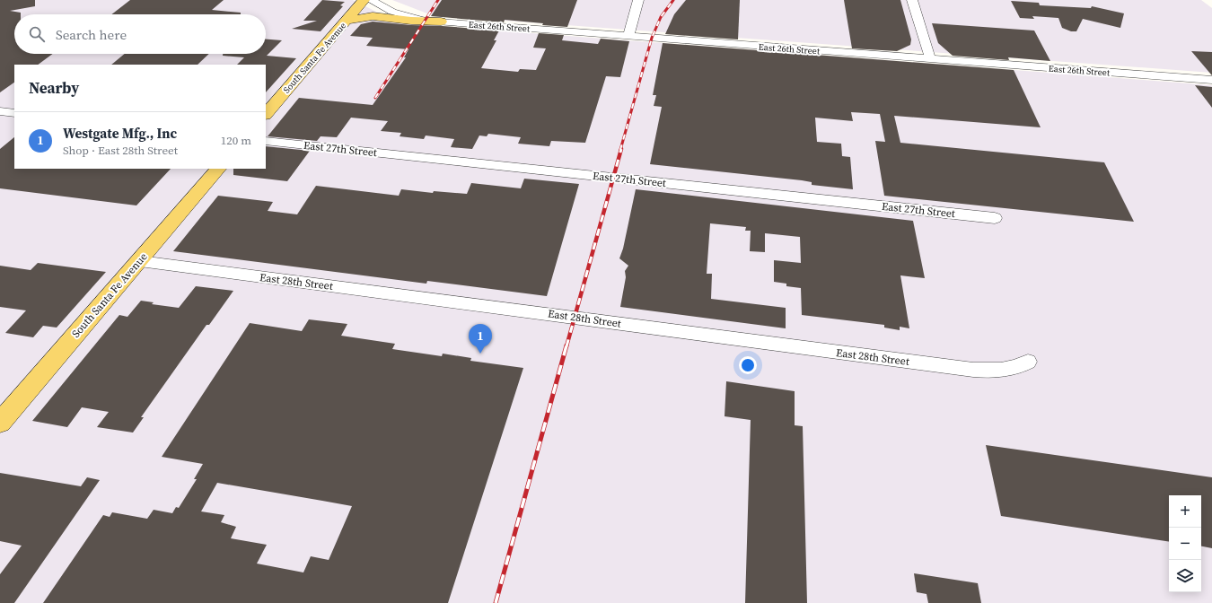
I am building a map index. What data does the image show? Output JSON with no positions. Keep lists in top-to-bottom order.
{
  "streets": {
    "main road": ["South Santa Fe Avenue"],
    "street": ["East 26th Street", "East 27th Street", "East 28th Street"]
  },
  "crossings": [
    ["South Santa Fe Avenue", "East 28th Street"]
  ],
  "page": {
    "search": "Search here",
    "heading": "Nearby",
    "list": [
      {
        "mark": "1",
        "name": "Westgate Mfg., Inc",
        "note": "Shop · East 28th Street",
        "value": "120 m"
      }
    ],
    "pins": "1",
    "map_buttons": ["+", "−"]
  }
}
